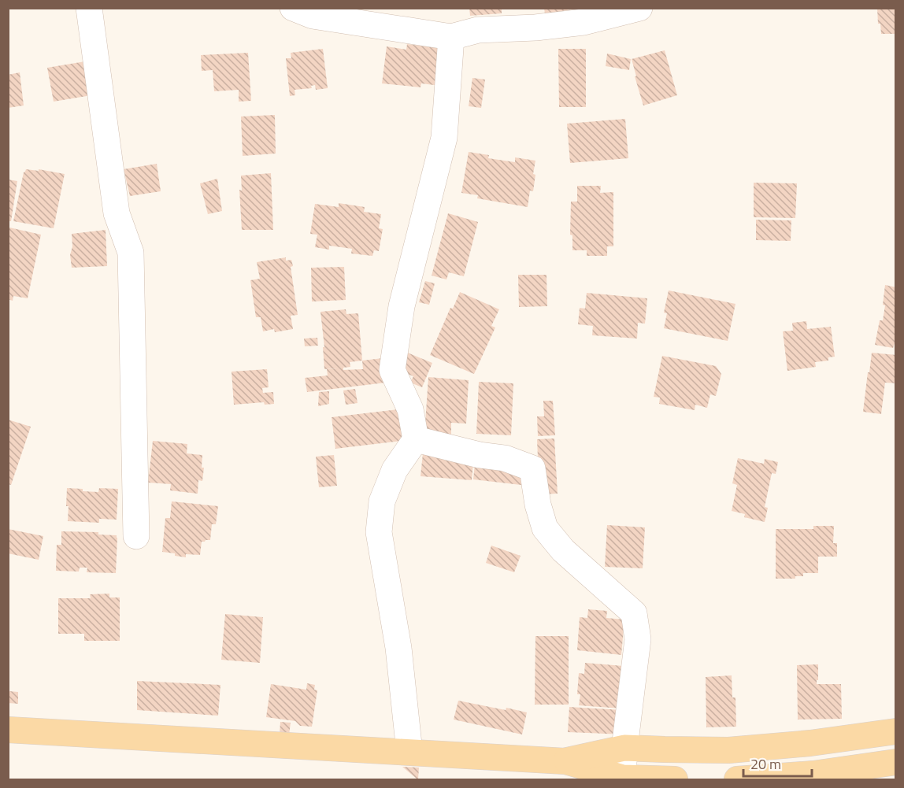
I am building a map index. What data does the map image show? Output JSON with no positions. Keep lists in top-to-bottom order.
{
  "scale_bar": "20 m"
}
